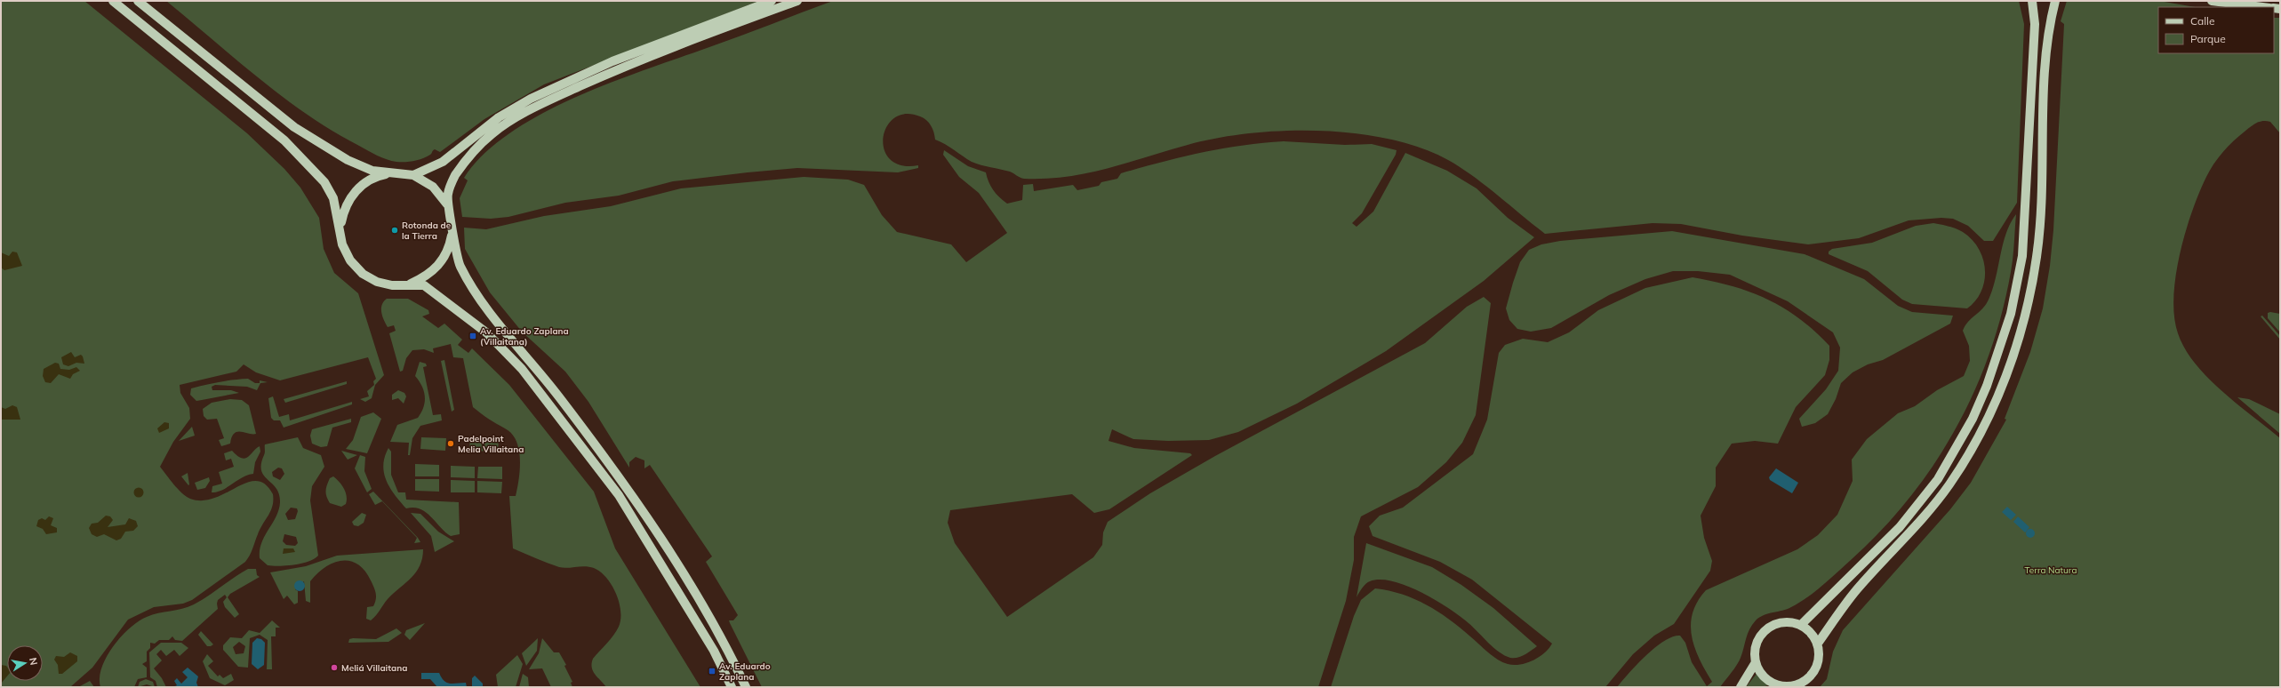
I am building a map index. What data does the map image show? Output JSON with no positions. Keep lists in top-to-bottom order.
{
  "parks": ["Terra Natura"],
  "places": {
    "other": ["Rotonda de la Tierra", "Padelpoint Melia Villaitana", "Meliá Villaitana"],
    "transit": ["Av. Eduardo Zaplana (Villaitana)", "Av. Eduardo Zaplana"]
  },
  "legend": ["Calle", "Parque"],
  "north": "right"
}
